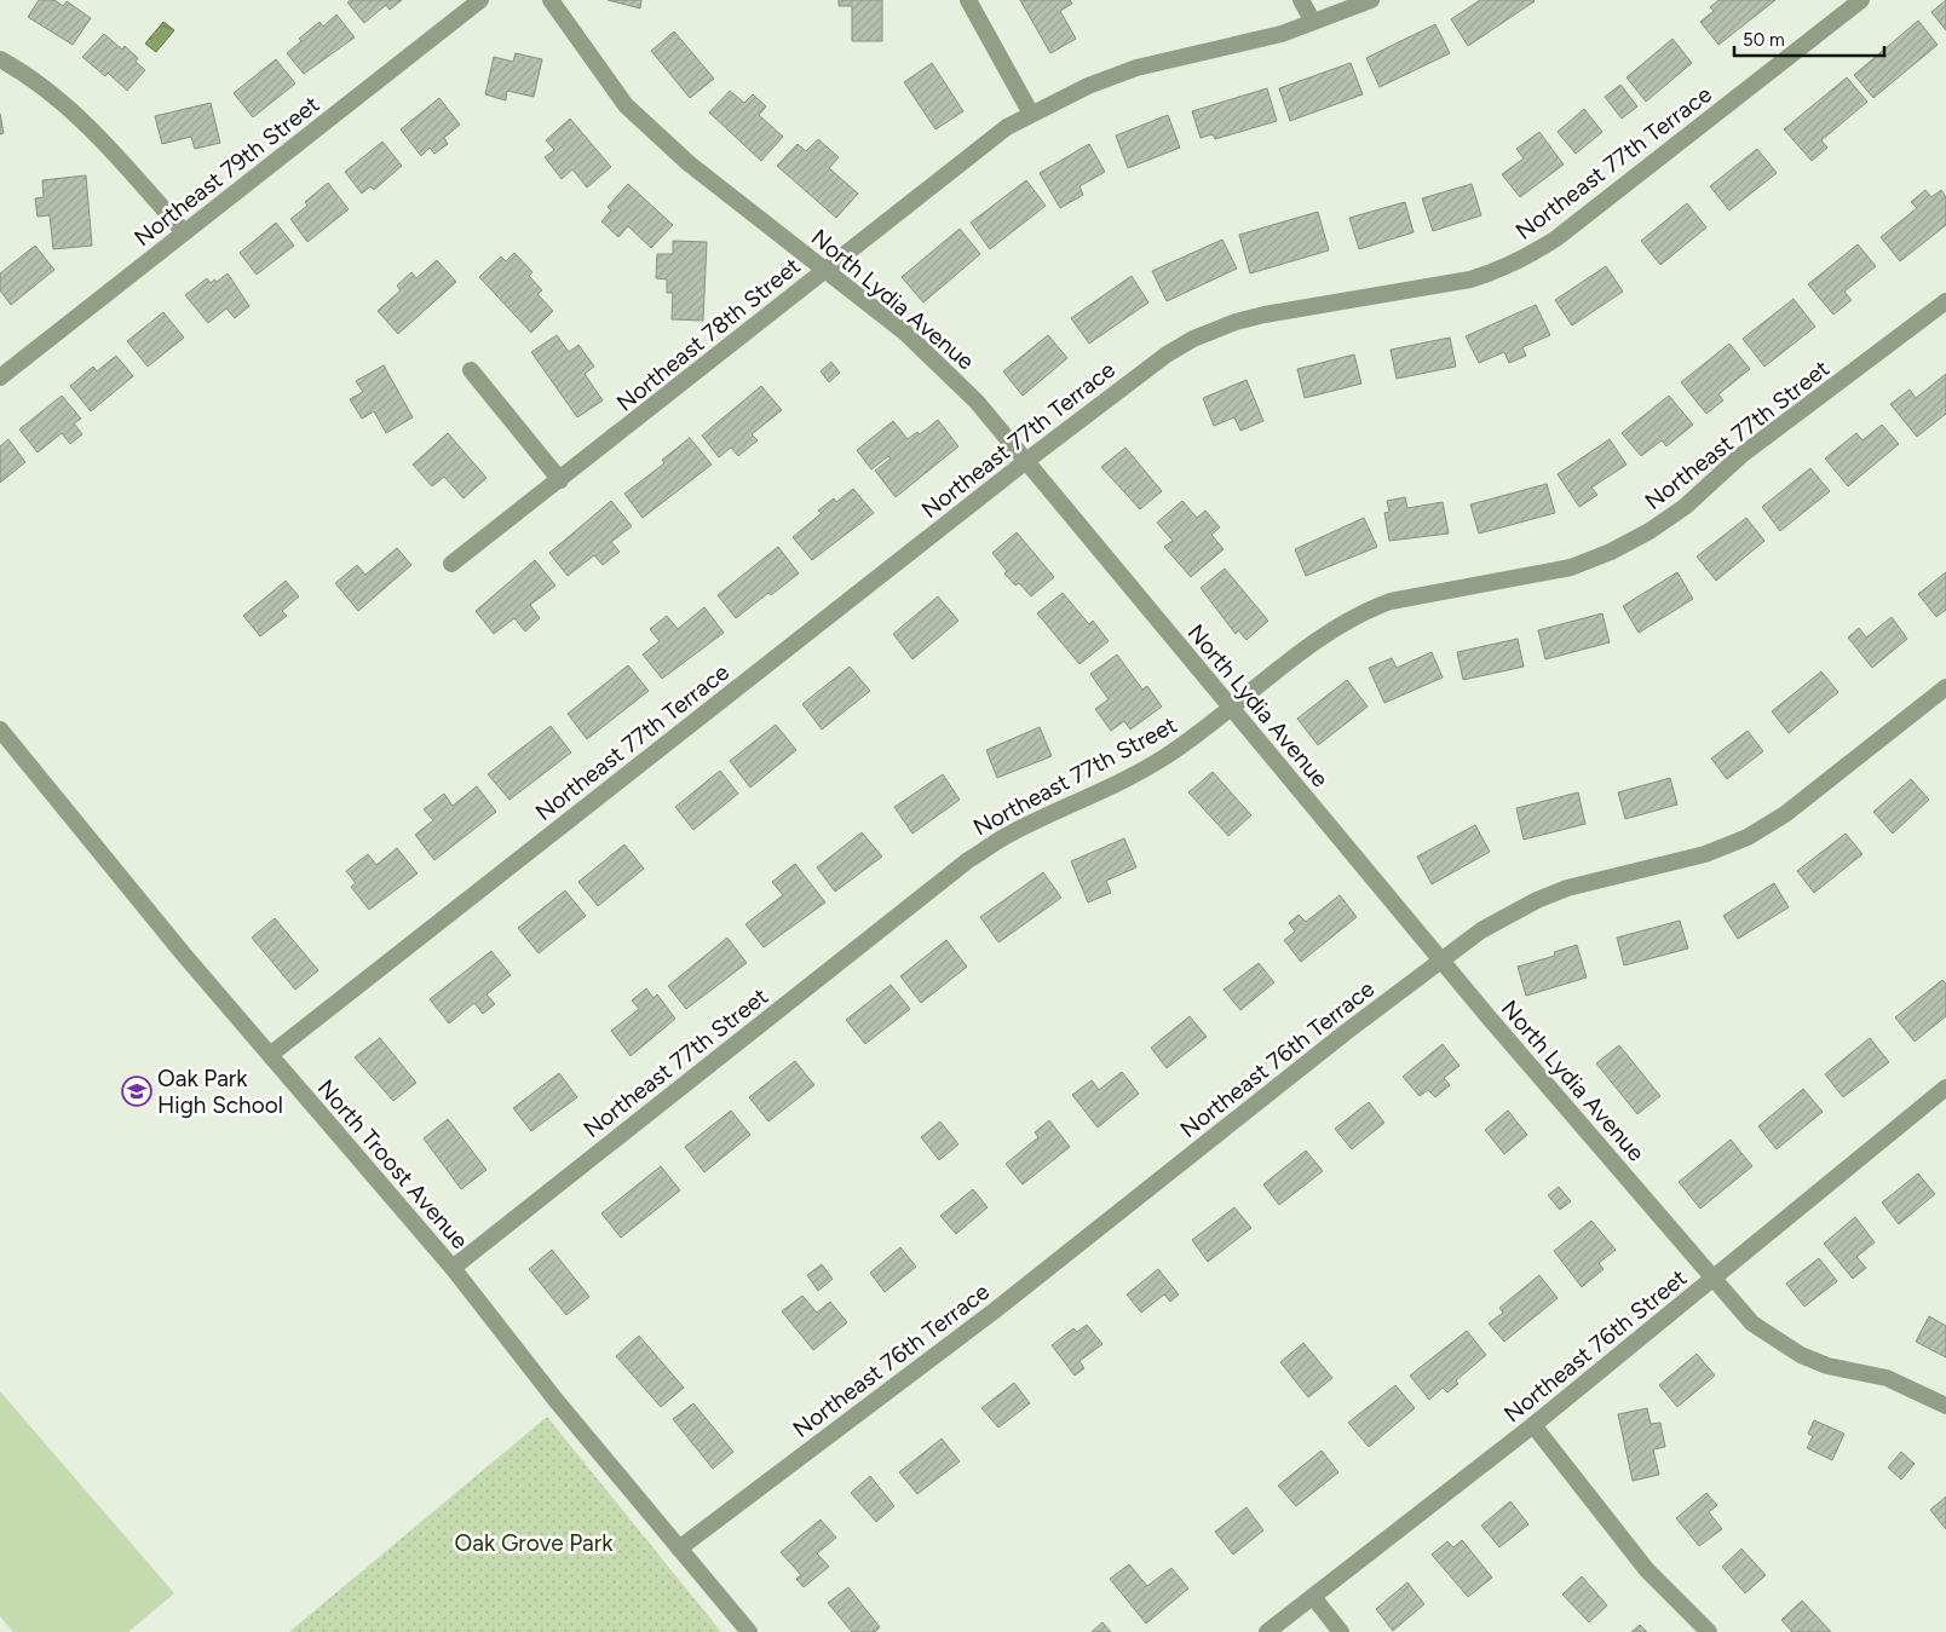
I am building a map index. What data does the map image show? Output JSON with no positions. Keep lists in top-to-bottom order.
{
  "streets": {
    "street": [
      "Northeast 77th Terrace",
      "Northeast 79th Street",
      "North Lydia Avenue",
      "Northeast 78th Street",
      "Northeast 77th Street",
      "Northeast 76th Terrace",
      "North Troost Avenue",
      "Northeast 76th Street"
    ]
  },
  "crossings": [
    ["Northeast 77th Terrace", "North Lydia Avenue"],
    ["Northeast 77th Terrace", "North Troost Avenue"],
    ["North Lydia Avenue", "Northeast 78th Street"],
    ["North Lydia Avenue", "Northeast 77th Street"],
    ["North Lydia Avenue", "Northeast 76th Terrace"],
    ["North Lydia Avenue", "Northeast 76th Street"],
    ["Northeast 77th Street", "North Troost Avenue"],
    ["Northeast 76th Terrace", "North Troost Avenue"]
  ],
  "parks": ["Oak Grove Park"],
  "places": {
    "school or university": ["Oak Park High School"]
  },
  "scale_bar": "50 m"
}
